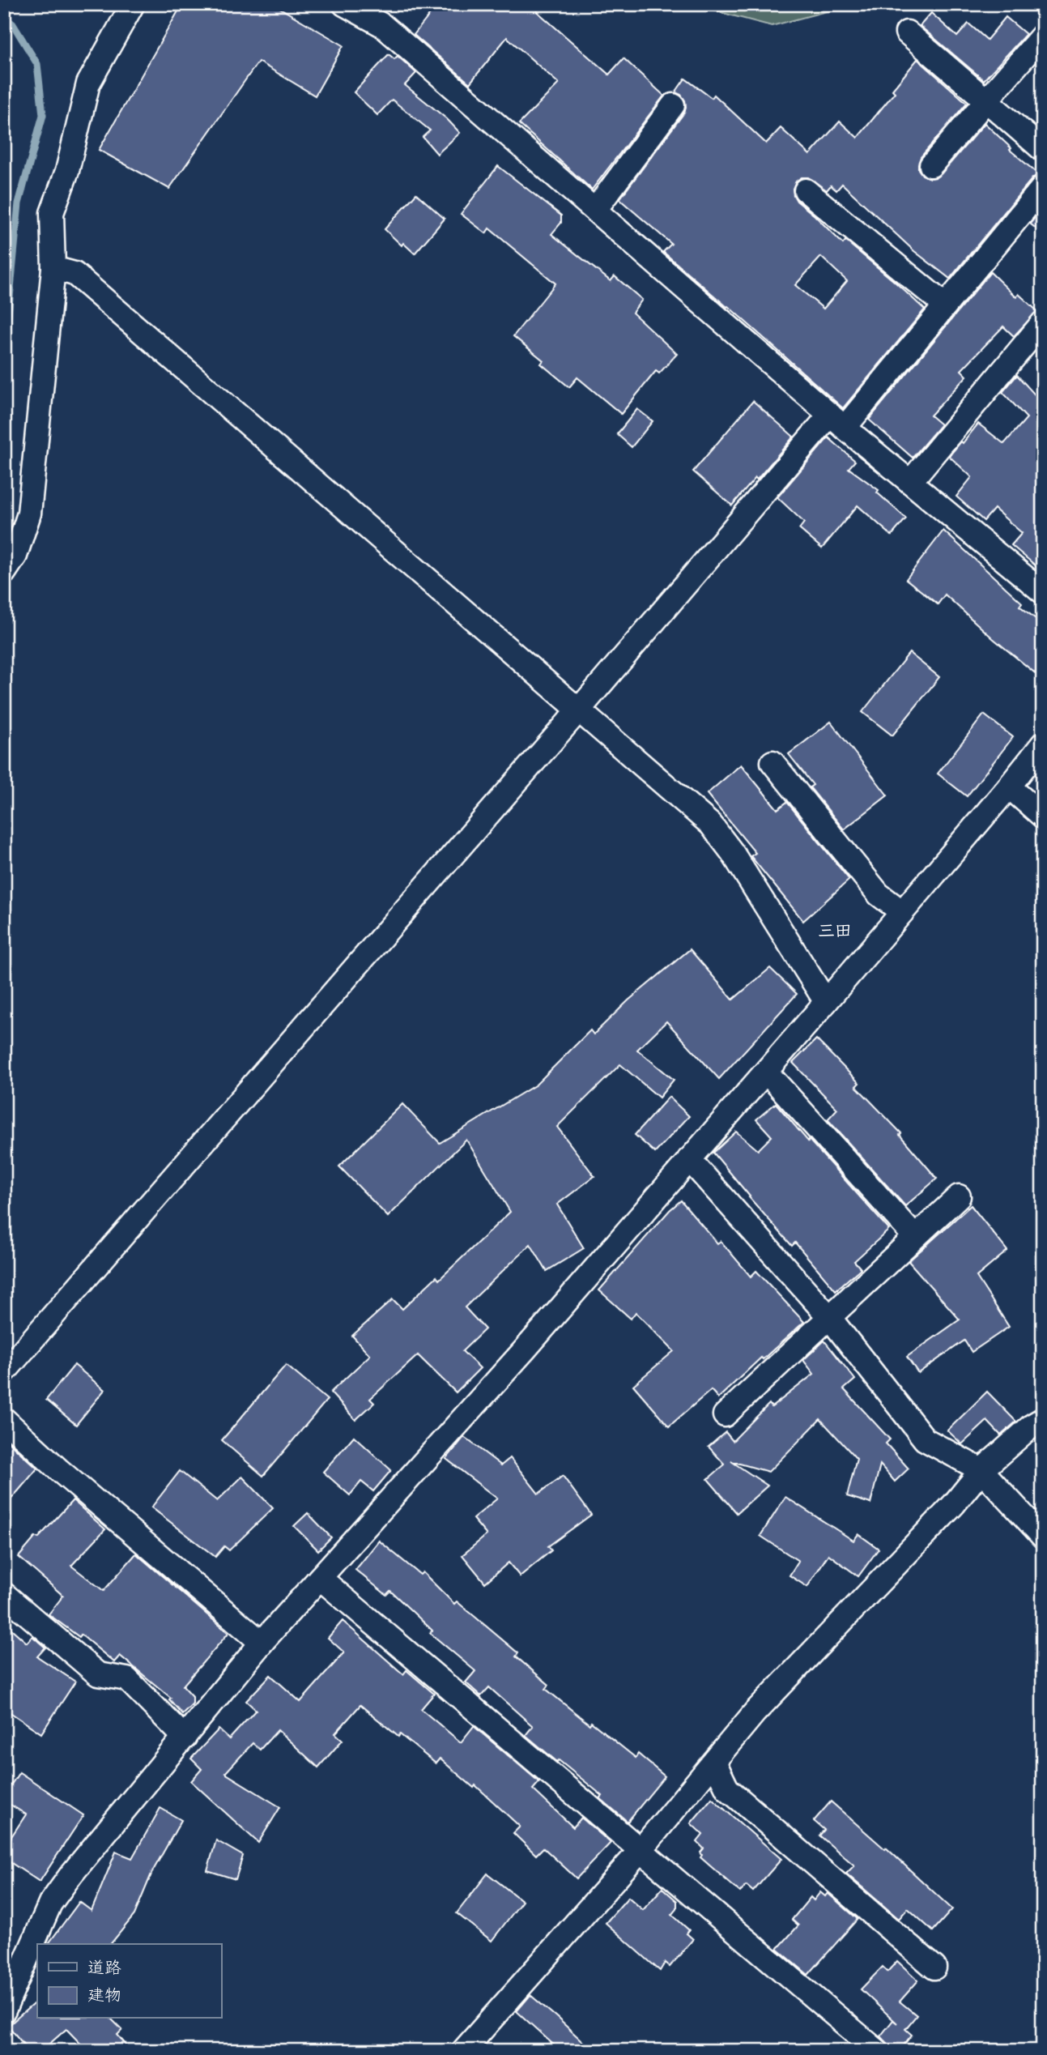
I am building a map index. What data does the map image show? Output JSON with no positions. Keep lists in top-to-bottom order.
{
  "districts": ["三田"],
  "legend": ["道路", "建物"]
}
